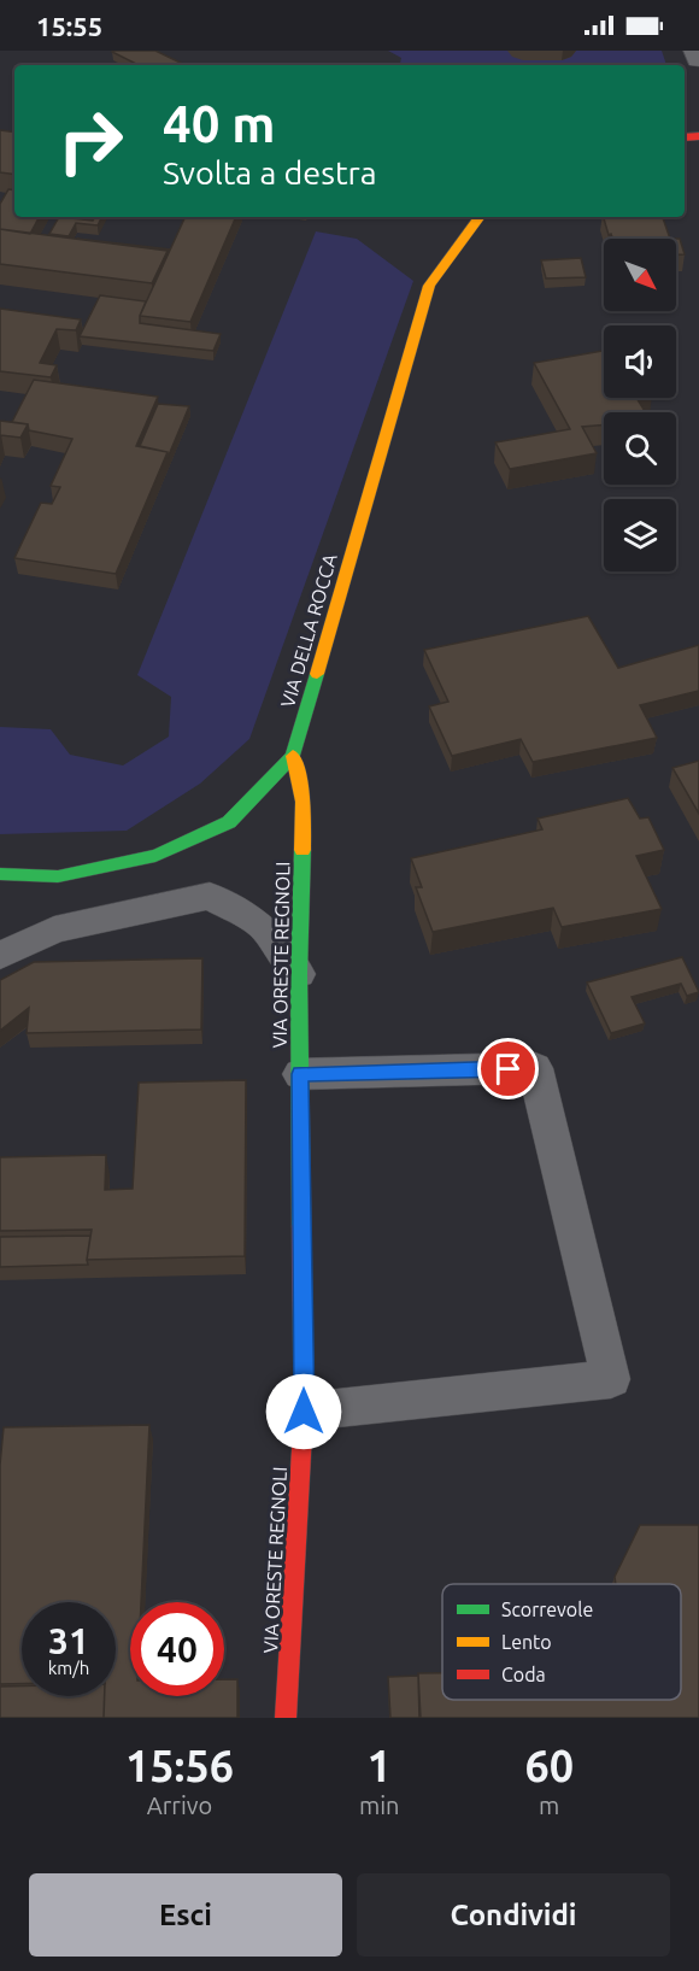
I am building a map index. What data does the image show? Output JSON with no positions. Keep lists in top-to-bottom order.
{
  "streets": {
    "main road": ["VIA DELLA ROCCA", "VIA ORESTE REGNOLI"]
  },
  "crossings": [
    ["VIA DELLA ROCCA", "VIA ORESTE REGNOLI"]
  ],
  "legend": ["Scorrevole", "Lento", "Coda"],
  "north": "bottom right",
  "page": {
    "status": "15:55",
    "turn": ["40 m", "Svolta a destra"],
    "speed": "31 km/h",
    "limit": "40",
    "eta": [
      "15:56",
      "Arrivo",
      "1",
      "min",
      "60",
      "m"
    ],
    "buttons": ["Esci", "Condividi"]
  }
}
